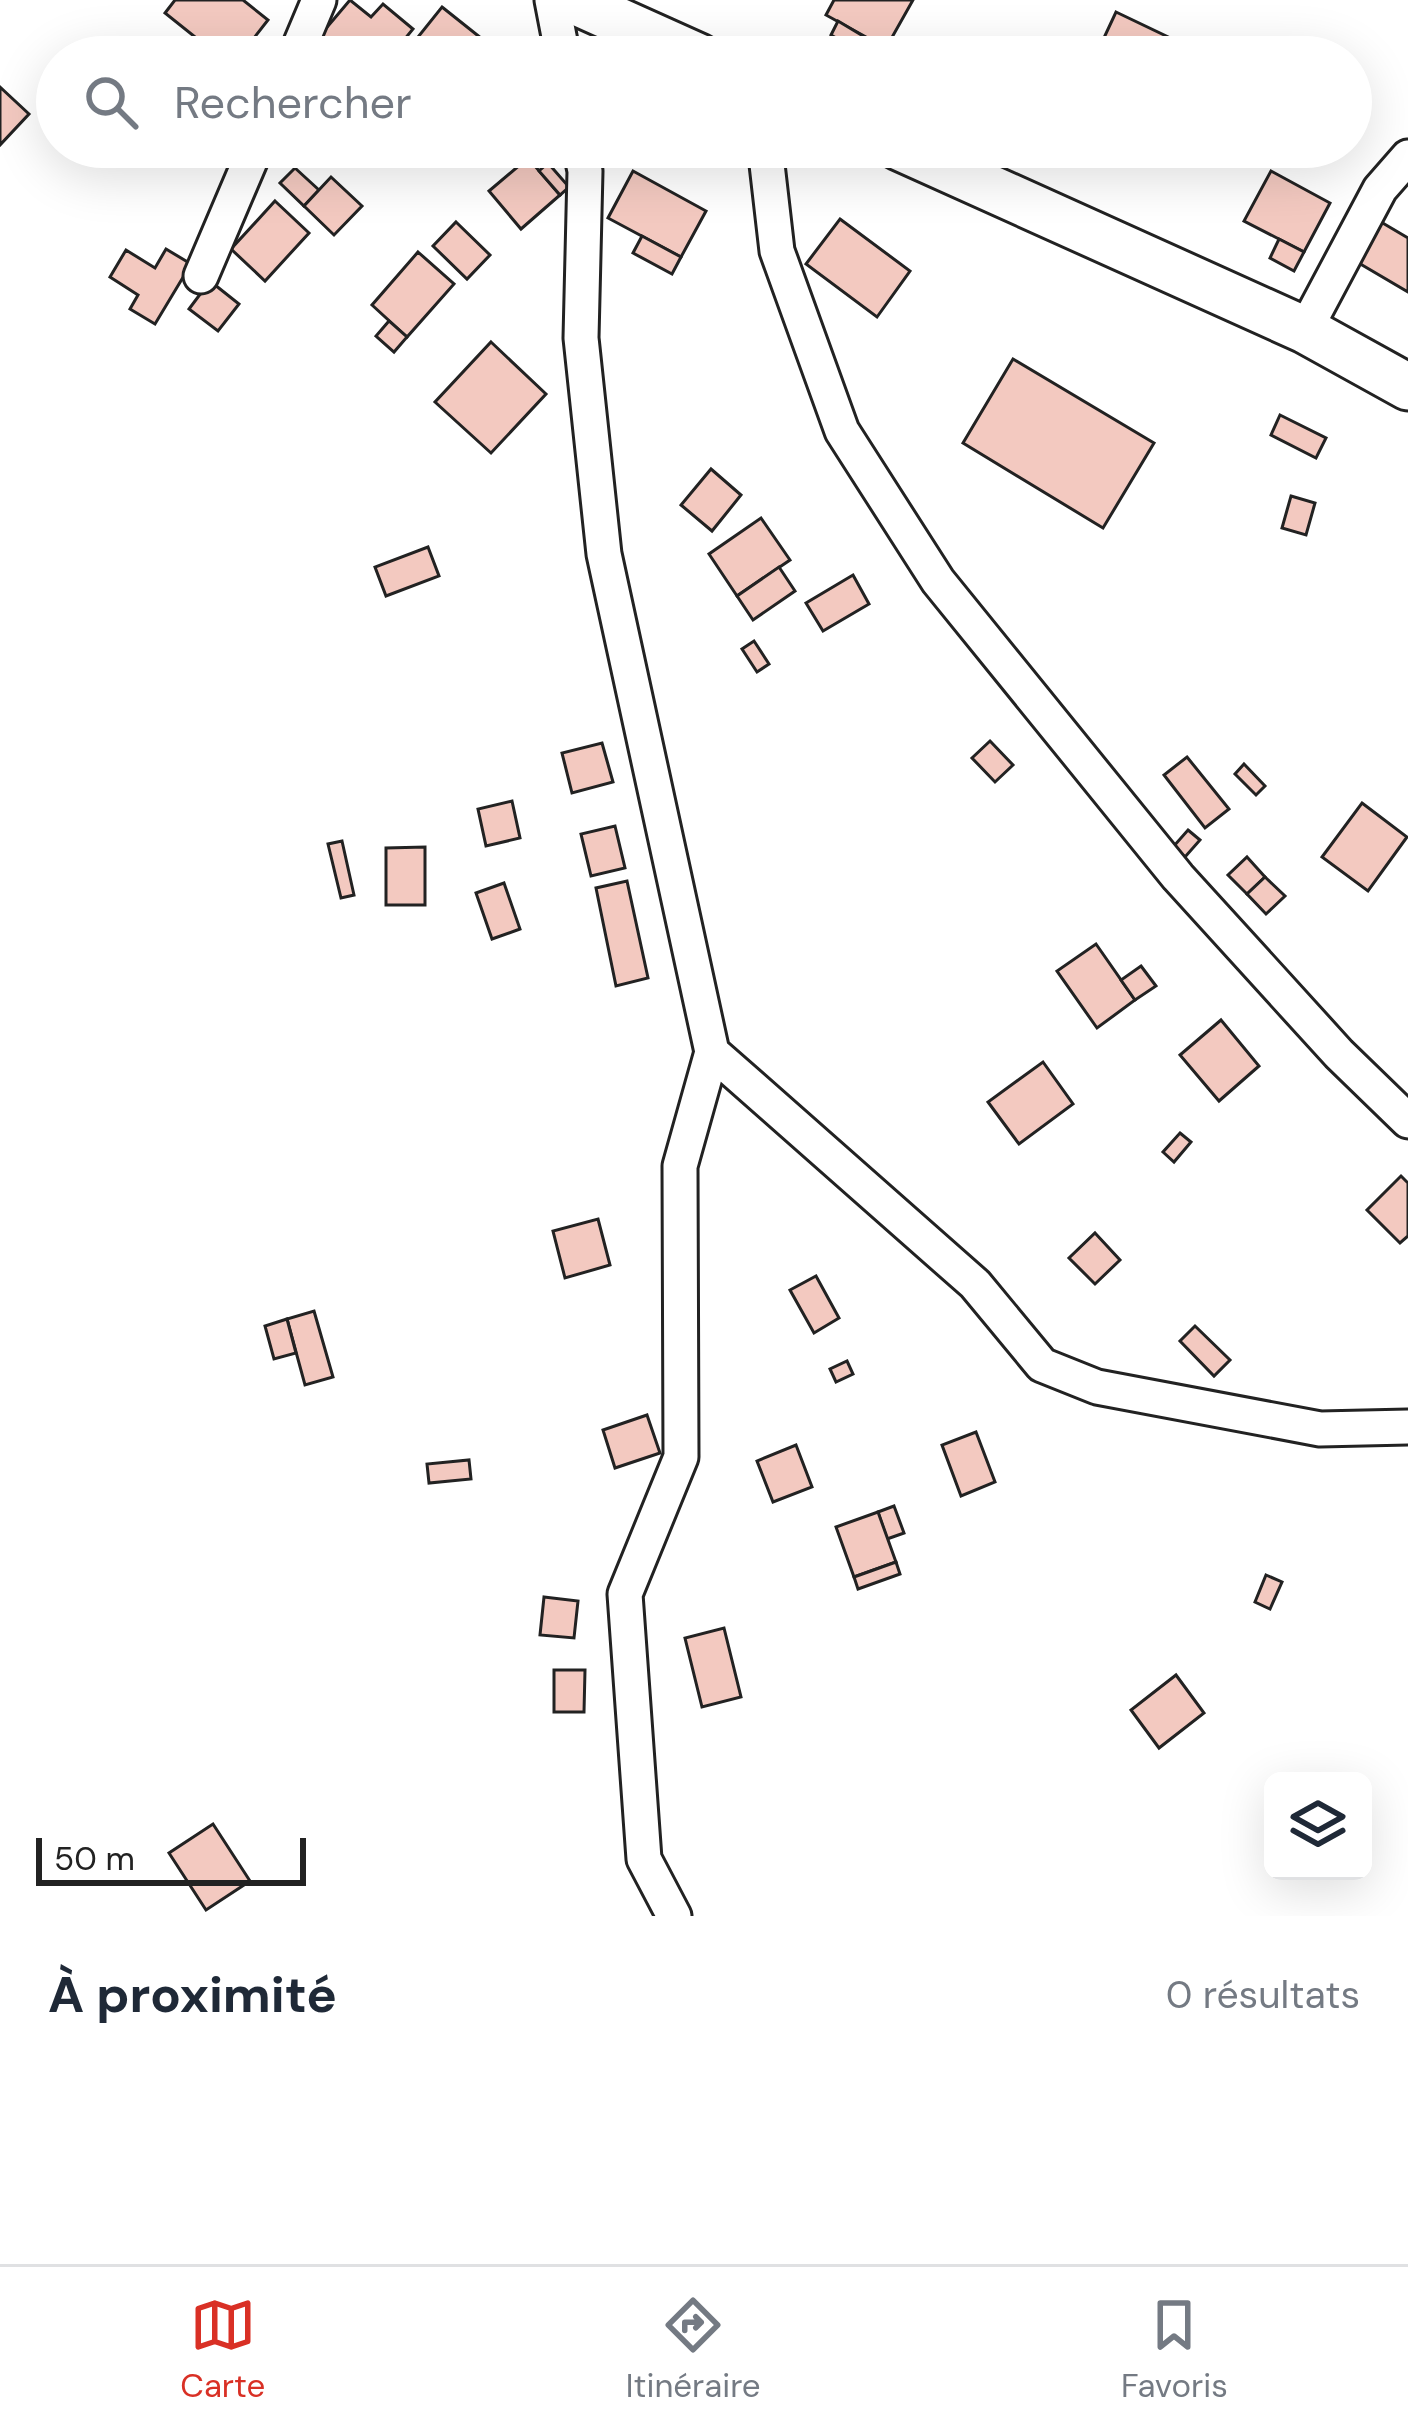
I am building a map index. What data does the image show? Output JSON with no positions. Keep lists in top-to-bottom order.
{
  "scale_bar": "50 m",
  "page": {
    "search": "Rechercher",
    "scale": "50 m",
    "heading": ["À proximité", "0 résultats"],
    "nav": ["Carte", "Itinéraire", "Favoris"]
  }
}
